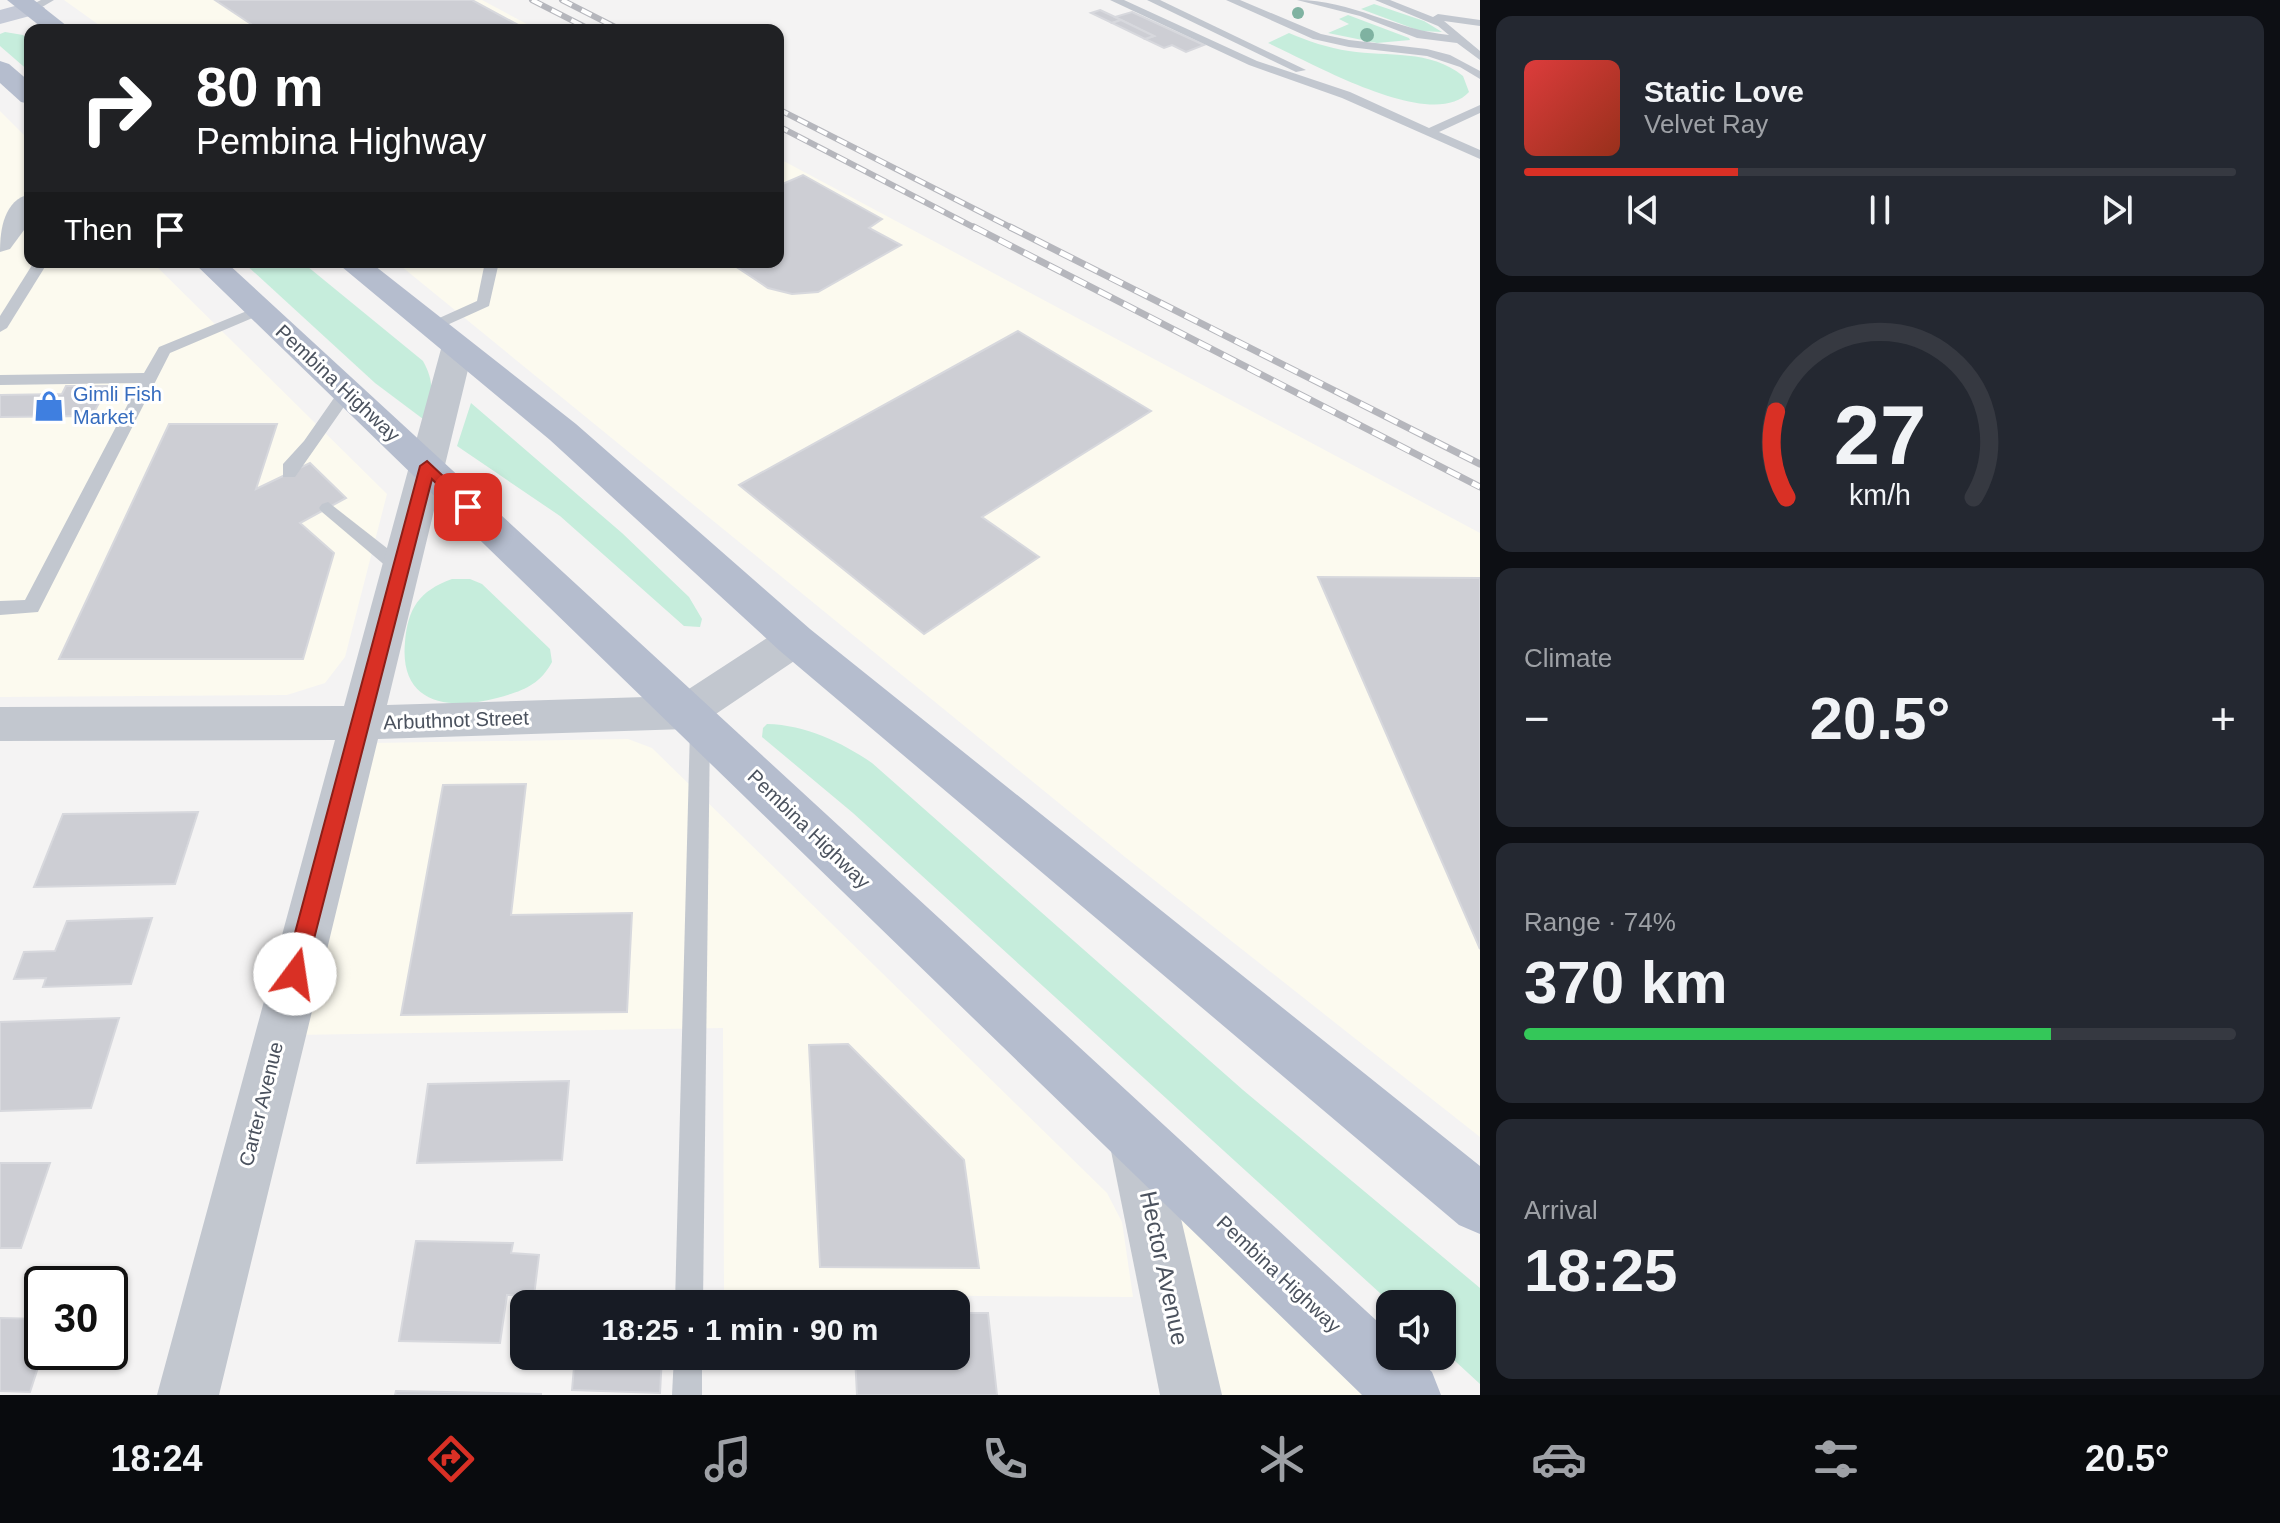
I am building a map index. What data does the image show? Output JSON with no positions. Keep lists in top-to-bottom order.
{
  "streets": {
    "main road": ["Pembina Highway"],
    "street": ["Arbuthnot Street", "Carter Avenue", "Hector Avenue"]
  },
  "crossings": [
    ["Pembina Highway", "Arbuthnot Street"],
    ["Pembina Highway", "Carter Avenue"],
    ["Pembina Highway", "Hector Avenue"],
    ["Arbuthnot Street", "Carter Avenue"]
  ],
  "places": {
    "shop": ["Gimli Fish Market"]
  },
  "page": {
    "turn": ["80 m", "Pembina Highway"],
    "song": ["Static Love", "Velvet Ray"],
    "then": "Then",
    "tile": [
      "Climate",
      ["Range · 74%", "370 km"],
      ["Arrival", "18:25"]
    ],
    "heat": ["−", "20.5°", "+"],
    "limit": "30",
    "trip": "18:25 · 1 min · 90 m",
    "tabs": ["18:24", "20.5°"],
    "gauge": ["27", "km/h"]
  }
}
